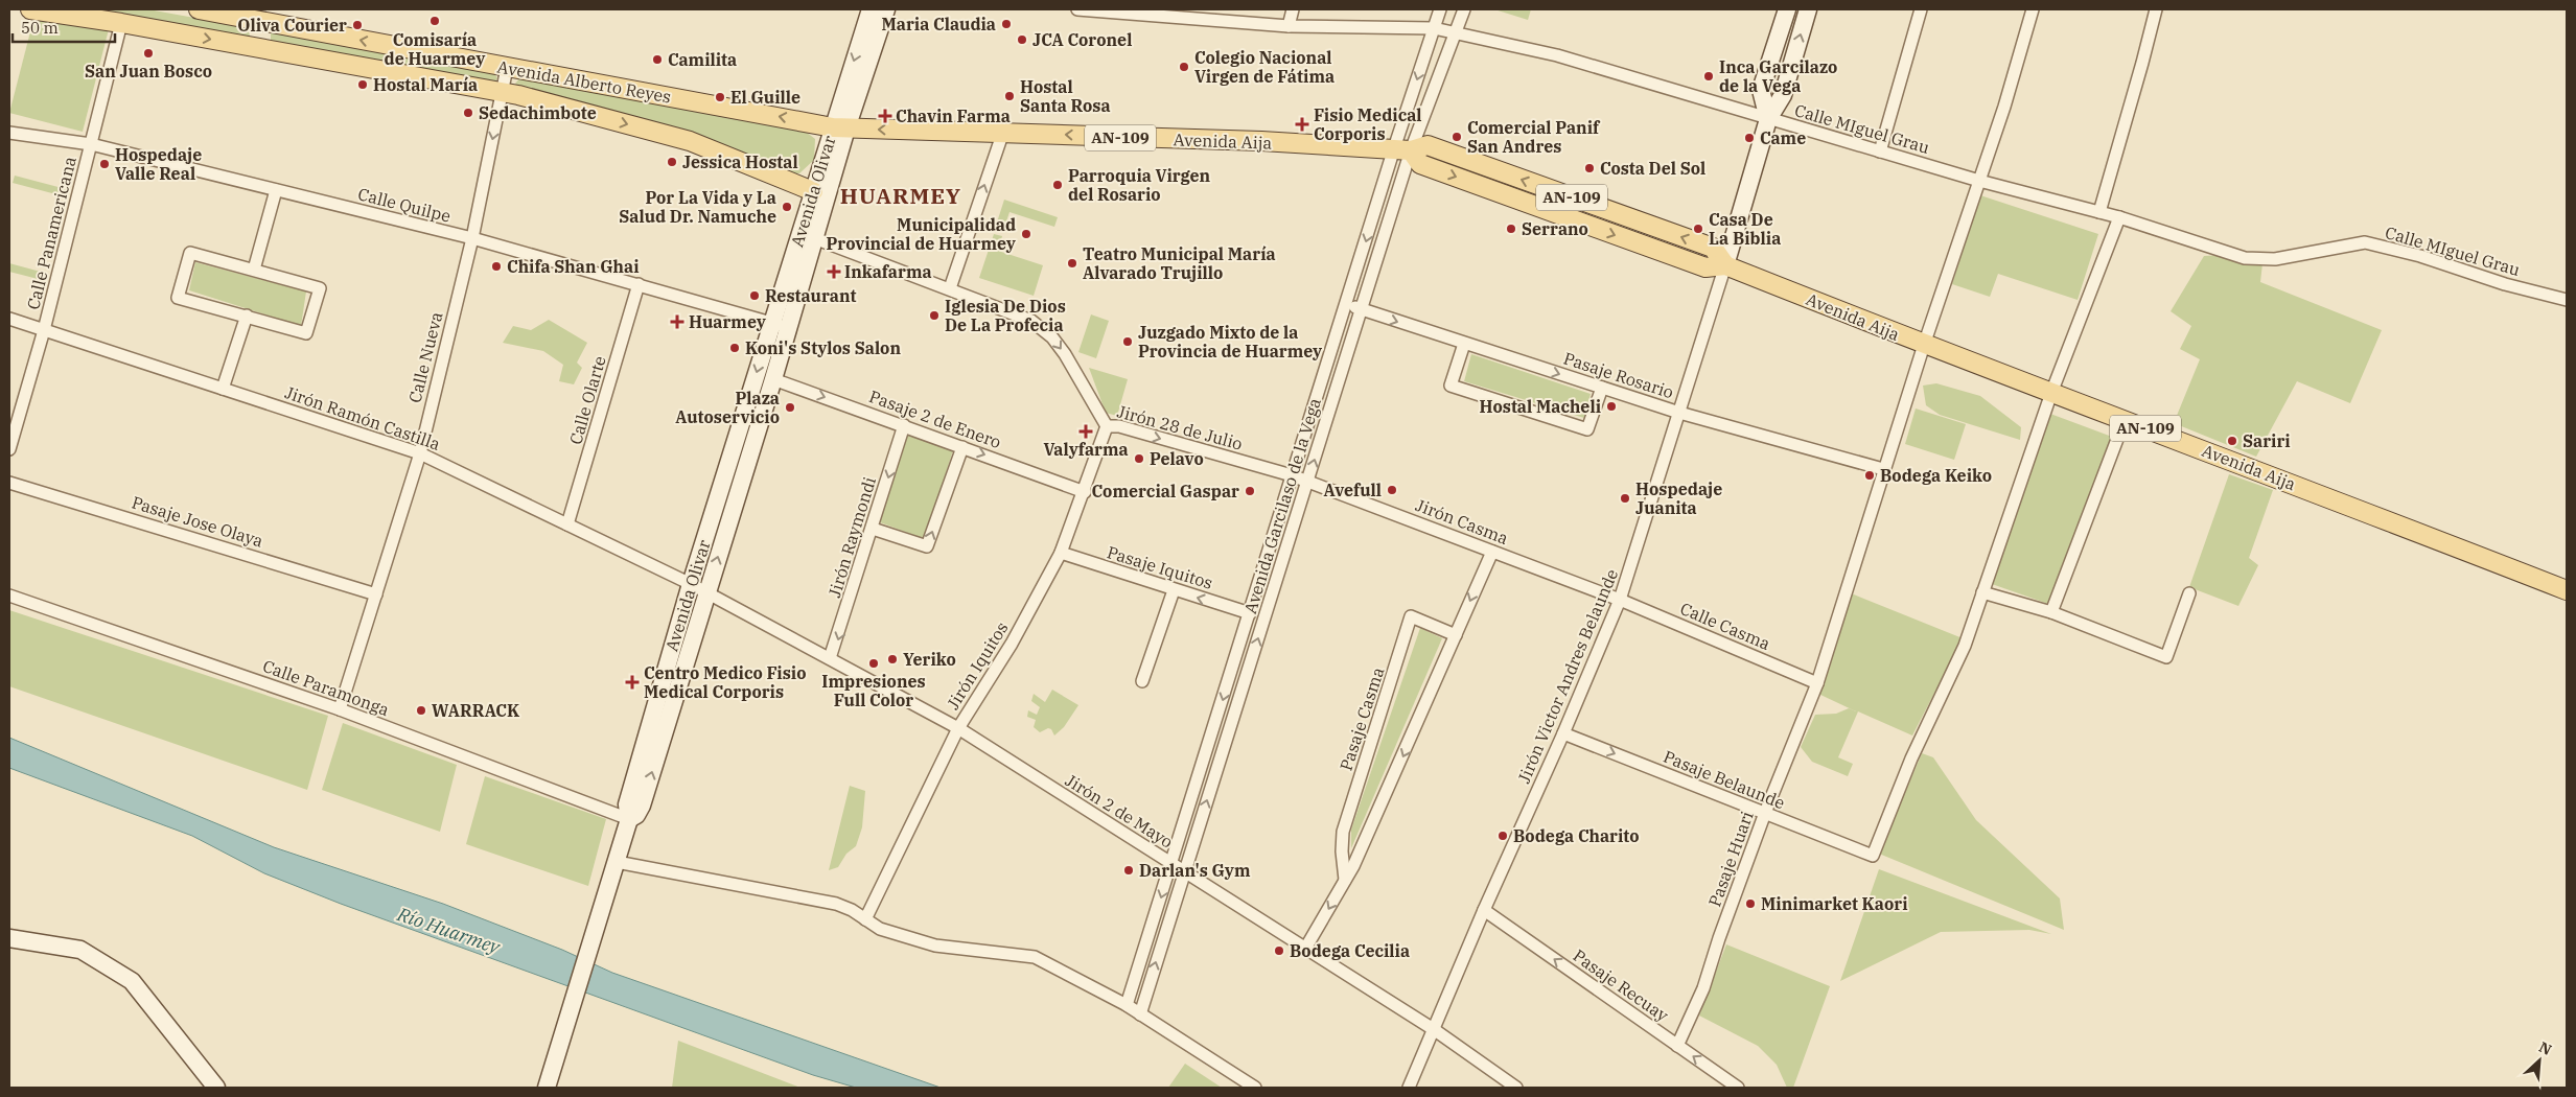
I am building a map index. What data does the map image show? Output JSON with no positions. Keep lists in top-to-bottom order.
{
  "streets": {
    "main road": ["Avenida Alberto Reyes", "AN-109", "Avenida Aija"],
    "street": [
      "Calle MIguel Grau",
      "Avenida Olivar",
      "Calle Quilpe",
      "Calle Panamericana",
      "Calle Nueva",
      "Pasaje Rosario",
      "Calle Olarte",
      "Jirón Ramón Castilla",
      "Pasaje 2 de Enero",
      "Jirón 28 de Julio",
      "Avenida Garcilaso de la Vega",
      "Pasaje Jose Olaya",
      "Jirón Casma",
      "Jirón Raymondi",
      "Pasaje Iquitos",
      "Calle Casma",
      "Jirón Iquitos",
      "Jirón Victor Andres Belaunde",
      "Calle Paramonga",
      "Pasaje Casma",
      "Pasaje Belaunde",
      "Jirón 2 de Mayo",
      "Pasaje Huari",
      "Pasaje Recuay"
    ]
  },
  "crossings": [
    ["Avenida Alberto Reyes", "Avenida Aija"],
    ["Avenida Alberto Reyes", "Avenida Olivar"],
    ["Avenida Alberto Reyes", "Calle Panamericana"],
    ["Avenida Alberto Reyes", "Calle Nueva"],
    ["Calle MIguel Grau", "Avenida Garcilaso de la Vega"],
    ["Calle MIguel Grau", "Pasaje Huari"],
    ["Avenida Aija", "Avenida Olivar"],
    ["Avenida Aija", "Avenida Garcilaso de la Vega"],
    ["Avenida Aija", "Jirón Victor Andres Belaunde"],
    ["Avenida Aija", "Pasaje Huari"],
    ["Avenida Olivar", "Calle Quilpe"],
    ["Avenida Olivar", "Jirón Ramón Castilla"],
    ["Avenida Olivar", "Pasaje 2 de Enero"],
    ["Avenida Olivar", "Jirón 28 de Julio"],
    ["Avenida Olivar", "Calle Paramonga"],
    ["Avenida Olivar", "Jirón 2 de Mayo"],
    ["Calle Quilpe", "Calle Panamericana"],
    ["Calle Quilpe", "Calle Nueva"],
    ["Calle Quilpe", "Calle Olarte"],
    ["Calle Panamericana", "Jirón Ramón Castilla"],
    ["Calle Nueva", "Jirón Ramón Castilla"],
    ["Calle Nueva", "Pasaje Jose Olaya"],
    ["Calle Nueva", "Calle Paramonga"],
    ["Pasaje Rosario", "Avenida Garcilaso de la Vega"],
    ["Pasaje Rosario", "Jirón Victor Andres Belaunde"],
    ["Pasaje Rosario", "Pasaje Huari"],
    ["Calle Olarte", "Jirón Ramón Castilla"],
    ["Jirón Ramón Castilla", "Jirón 2 de Mayo"],
    ["Pasaje 2 de Enero", "Jirón Raymondi"],
    ["Pasaje 2 de Enero", "Jirón Iquitos"],
    ["Jirón 28 de Julio", "Avenida Garcilaso de la Vega"],
    ["Jirón 28 de Julio", "Jirón Casma"],
    ["Jirón 28 de Julio", "Jirón Iquitos"],
    ["Avenida Garcilaso de la Vega", "Jirón Casma"],
    ["Avenida Garcilaso de la Vega", "Pasaje Iquitos"],
    ["Avenida Garcilaso de la Vega", "Jirón 2 de Mayo"],
    ["Jirón Casma", "Calle Casma"],
    ["Jirón Casma", "Jirón Victor Andres Belaunde"],
    ["Jirón Raymondi", "Jirón 2 de Mayo"],
    ["Pasaje Iquitos", "Jirón Iquitos"],
    ["Calle Casma", "Jirón Victor Andres Belaunde"],
    ["Calle Casma", "Pasaje Huari"],
    ["Jirón Iquitos", "Jirón 2 de Mayo"],
    ["Jirón Victor Andres Belaunde", "Pasaje Belaunde"],
    ["Jirón Victor Andres Belaunde", "Jirón 2 de Mayo"],
    ["Jirón Victor Andres Belaunde", "Pasaje Recuay"],
    ["Pasaje Belaunde", "Pasaje Huari"],
    ["Pasaje Huari", "Pasaje Recuay"]
  ],
  "one_way": [
    "Pasaje Rosario",
    "Pasaje 2 de Enero",
    "Jirón 28 de Julio",
    "Jirón Raymondi",
    "Pasaje Iquitos",
    "Pasaje Belaunde",
    "Pasaje Recuay"
  ],
  "districts": ["HUARMEY"],
  "water": ["Río Huarmey"],
  "places": {
    "other": [
      "Comisaría de Huarmey",
      "Maria Claudia",
      "Oliva Courier",
      "JCA Coronel",
      "San Juan Bosco",
      "Camilita",
      "Colegio Nacional Virgen de Fátima",
      "Inca Garcilazo de la Vega",
      "Hostal María",
      "Hostal Santa Rosa",
      "El Guille",
      "Sedachimbote",
      "Comercial Panif San Andres",
      "Came",
      "Jessica Hostal",
      "Hospedaje Valle Real",
      "Costa Del Sol",
      "Parroquia Virgen del Rosario",
      "Por La Vida y La Salud Dr. Namuche",
      "Serrano",
      "Casa De La Biblia",
      "Municipalidad Provincial de Huarmey",
      "Teatro Municipal María Alvarado Trujillo",
      "Chifa Shan Ghai",
      "Restaurant",
      "Iglesia De Dios De La Profecia",
      "Juzgado Mixto de la Provincia de Huarmey",
      "Koni's Stylos Salon",
      "Hostal Macheli",
      "Plaza Autoservicio",
      "Sariri",
      "Pelavo",
      "Bodega Keiko",
      "Avefull",
      "Comercial Gaspar",
      "Hospedaje Juanita",
      "Yeriko",
      "Impresiones Full Color",
      "WARRACK",
      "Bodega Charito",
      "Darlan's Gym",
      "Minimarket Kaori",
      "Bodega Cecilia"
    ],
    "health": [
      "Chavin Farma",
      "Fisio Medical Corporis",
      "Inkafarma",
      "Huarmey",
      "Valyfarma",
      "Centro Medico Fisio Medical Corporis"
    ]
  },
  "scale_bar": "50 m",
  "north": "top right"
}
